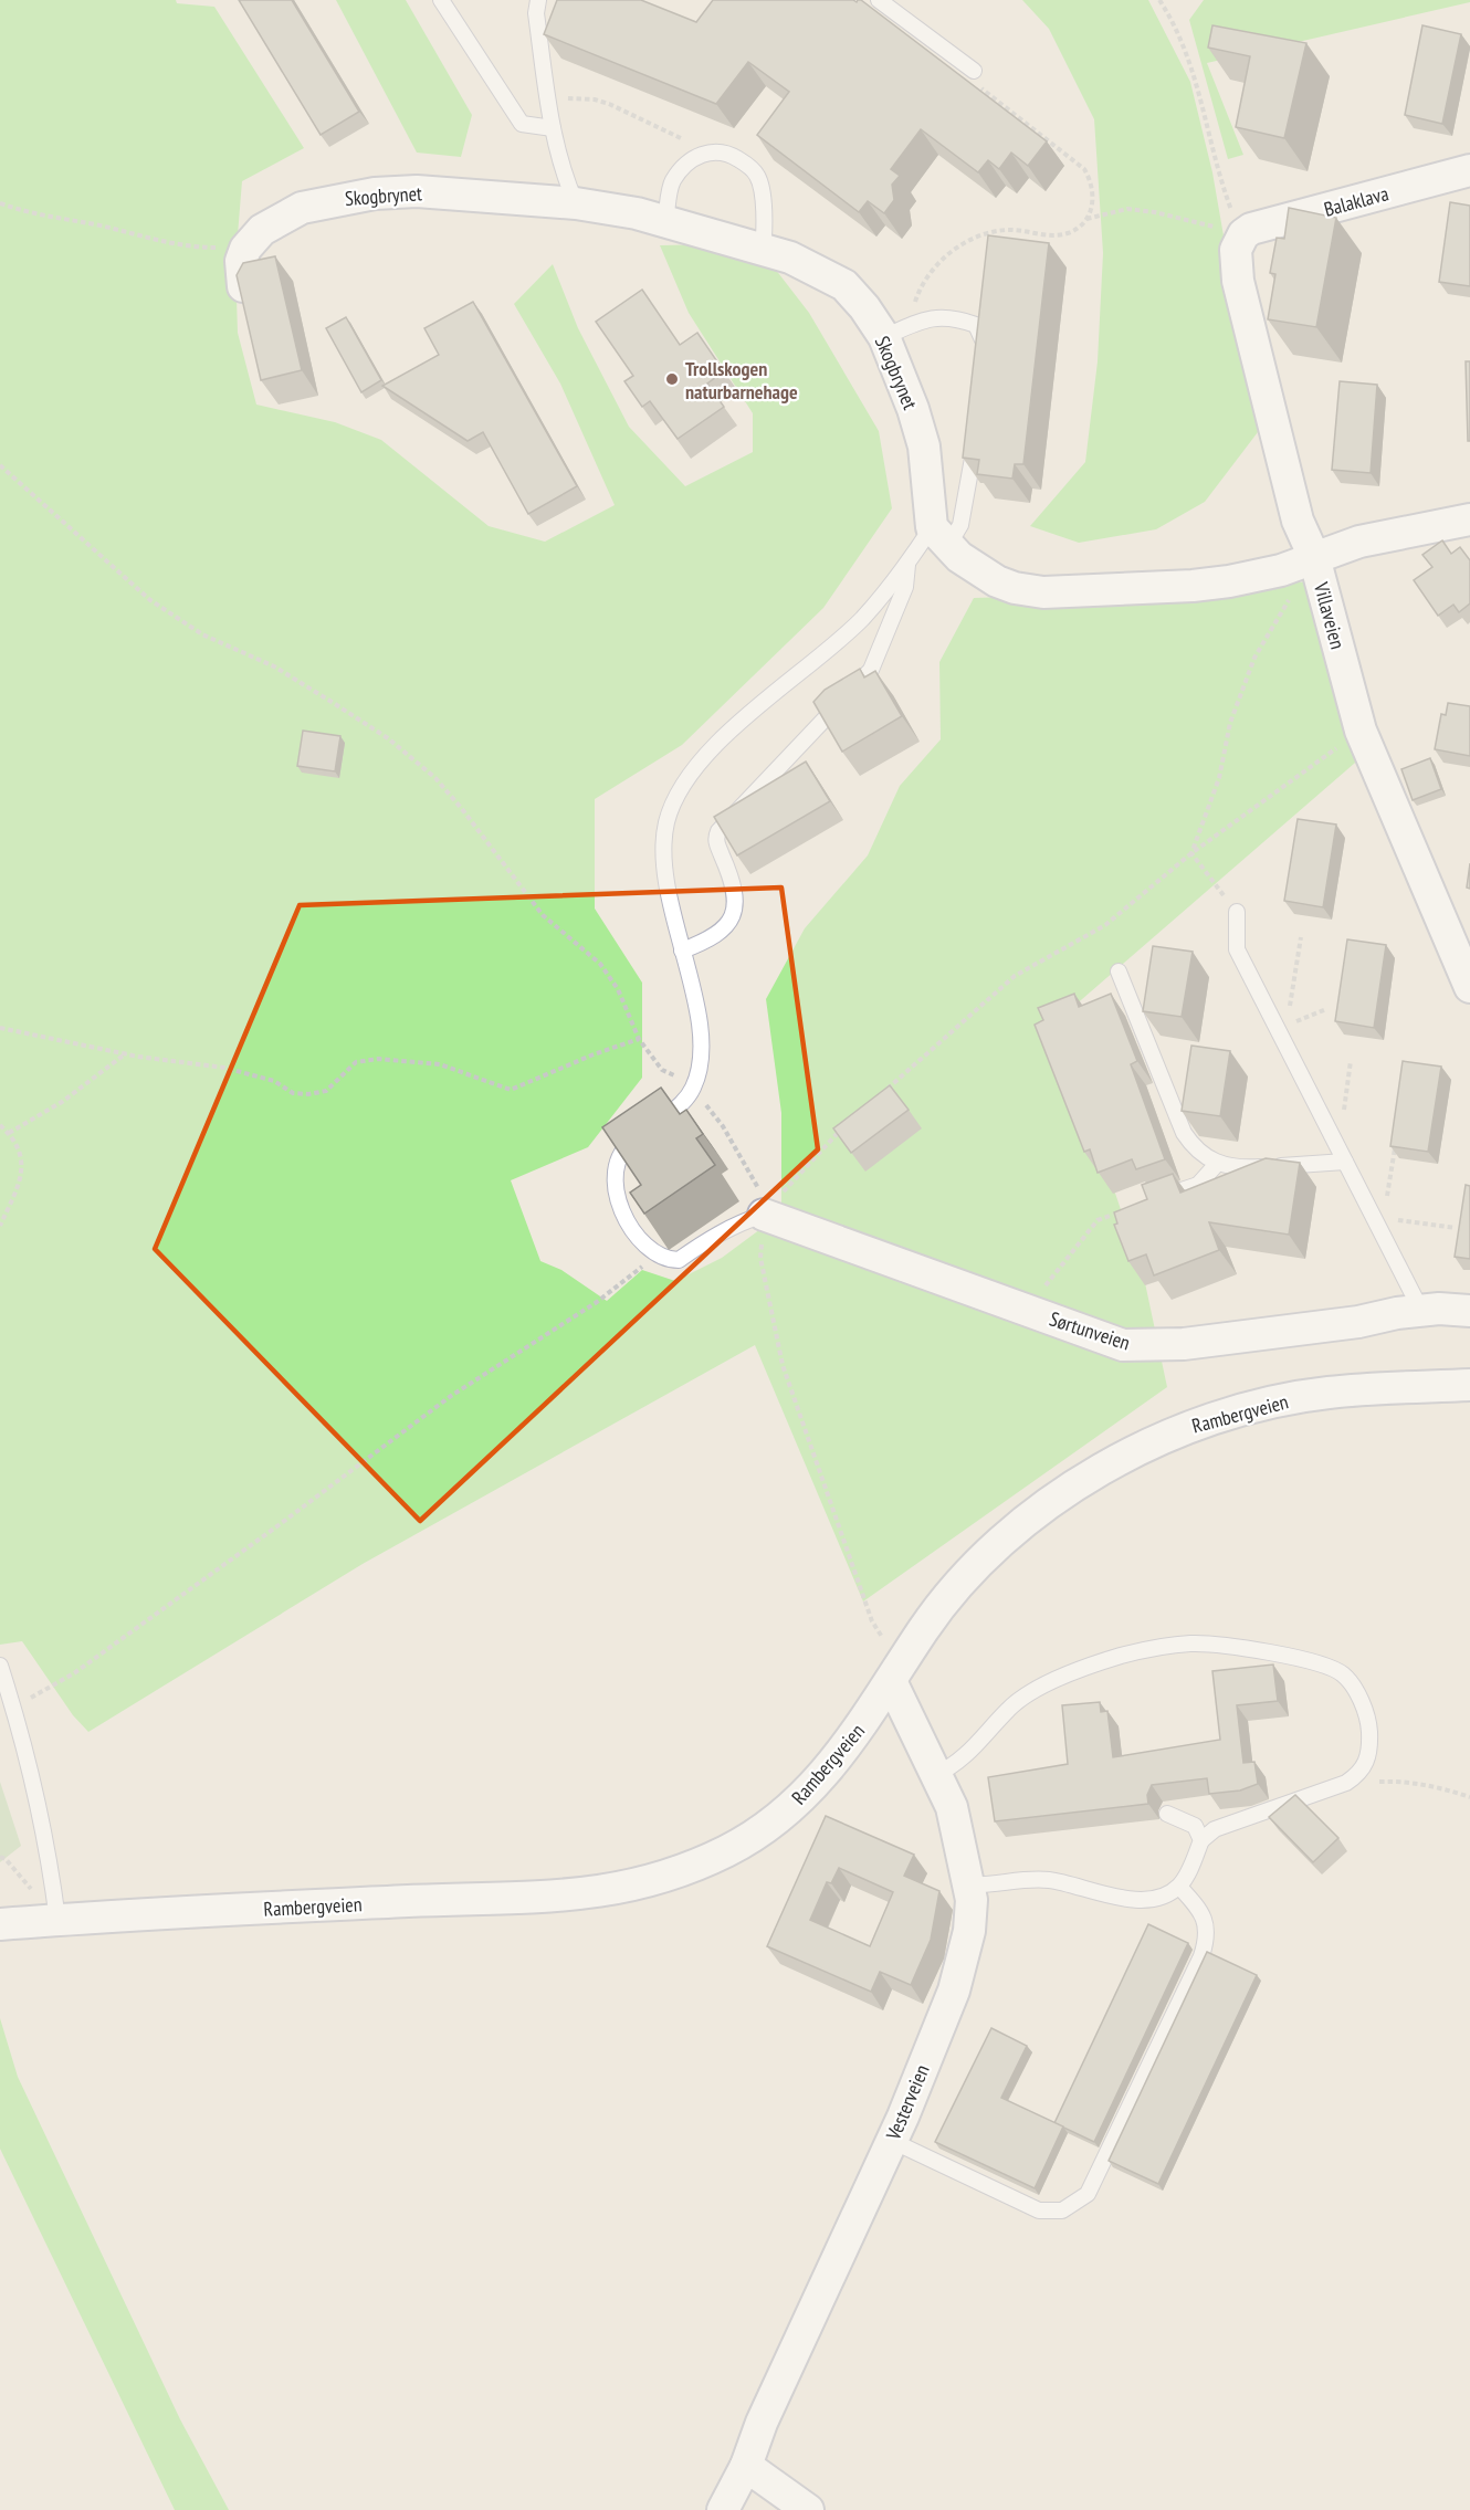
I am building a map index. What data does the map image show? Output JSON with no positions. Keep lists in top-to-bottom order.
{
  "streets": {
    "street": [
      "Skogbrynet",
      "Balaklava",
      "Villaveien",
      "Sørtunveien",
      "Rambergveien",
      "Vesterveien"
    ]
  },
  "crossings": [
    ["Balaklava", "Villaveien"],
    ["Rambergveien", "Vesterveien"]
  ],
  "places": ["Trollskogen naturbarnehage"]
}
